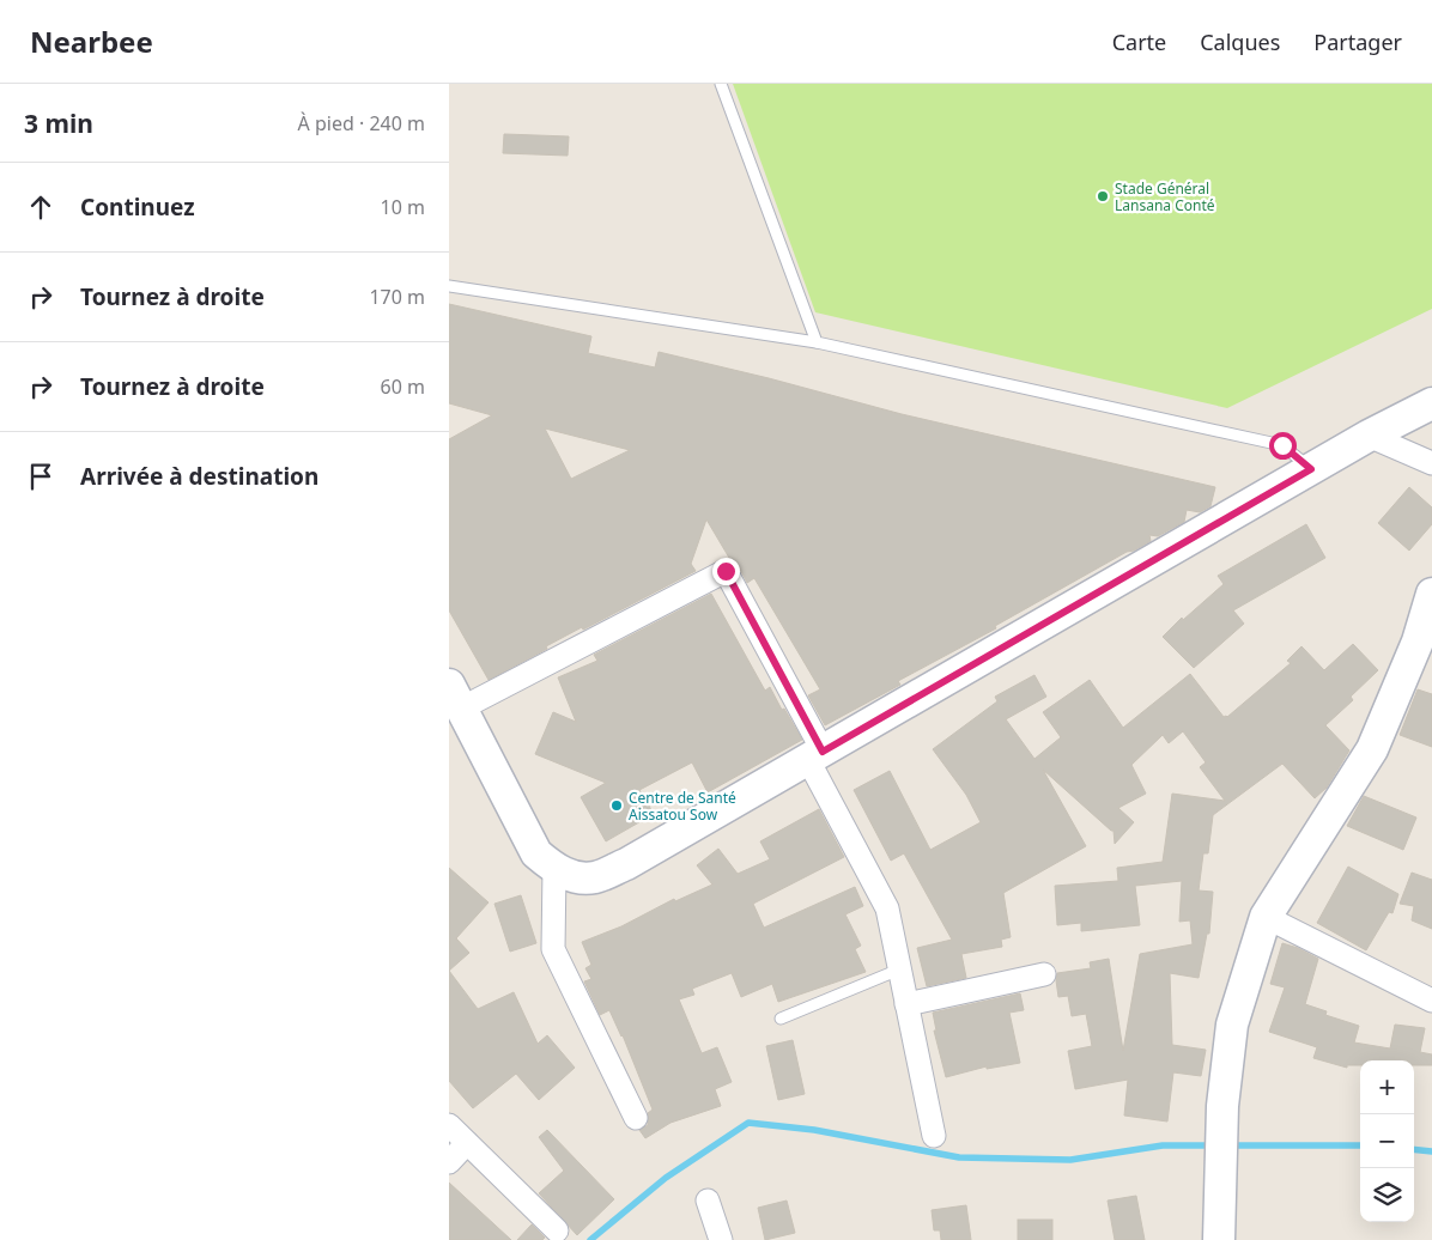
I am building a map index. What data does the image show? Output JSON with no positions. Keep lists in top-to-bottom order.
{
  "places": ["Stade Général Lansana Conté", "Centre de Santé Aissatou Sow"],
  "page": {
    "header": "Nearbee",
    "nav": ["Carte", "Calques", "Partager"],
    "heading": ["3 min", "À pied · 240 m"],
    "list": [
      ["Continuez", "10 m"],
      ["Tournez à droite", "170 m"],
      ["Tournez à droite", "60 m"],
      "Arrivée à destination"
    ],
    "map_buttons": ["+", "−"]
  }
}
